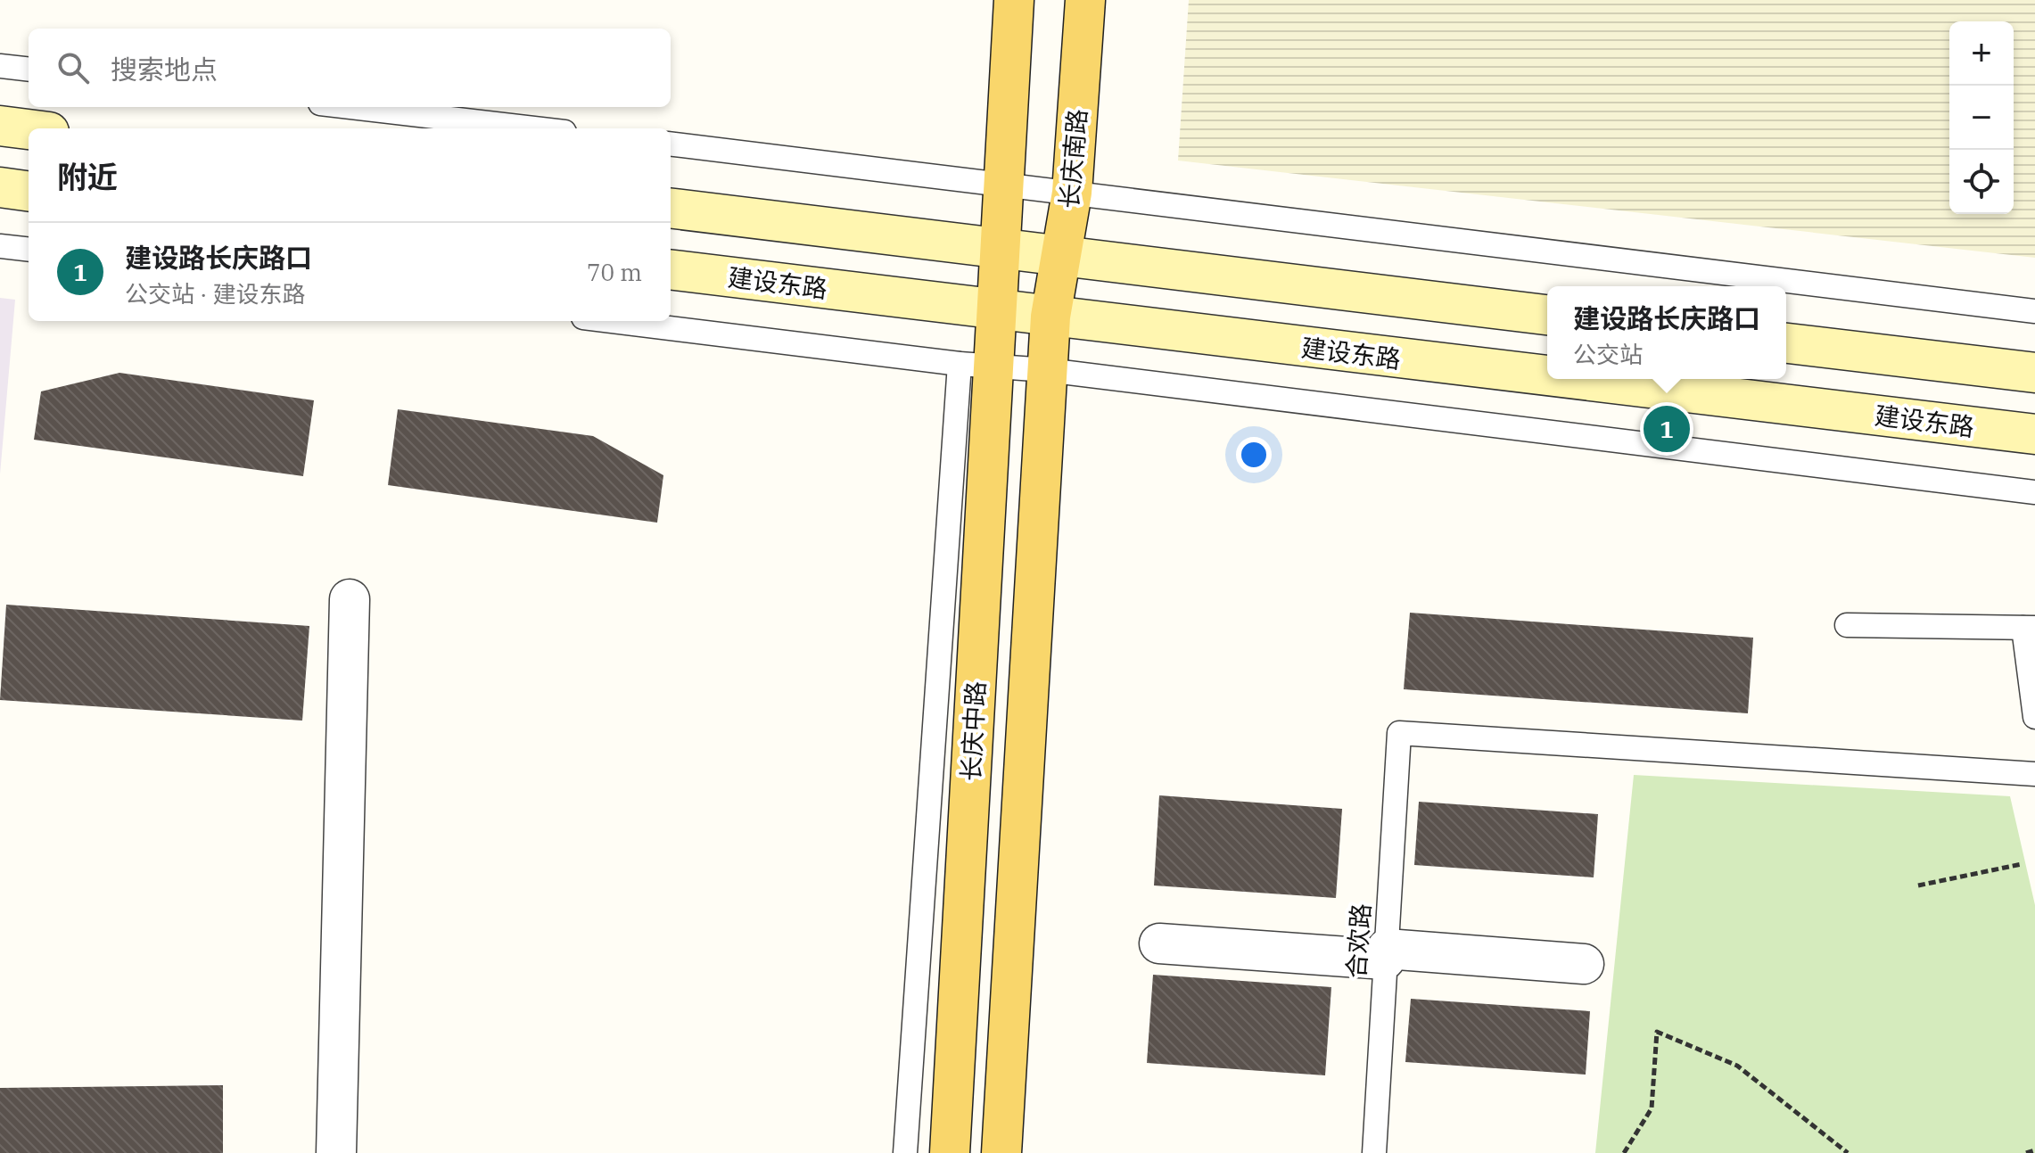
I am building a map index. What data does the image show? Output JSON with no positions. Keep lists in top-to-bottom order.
{
  "streets": {
    "main road": ["长庆南路", "建设东路", "长庆中路"],
    "lane": ["合欢路"]
  },
  "crossings": [
    ["长庆南路", "建设东路"],
    ["建设东路", "长庆中路"]
  ],
  "page": {
    "map_buttons": ["+", "−"],
    "search": "搜索地点",
    "heading": "附近",
    "list": [
      {
        "mark": "1",
        "name": "建设路长庆路口",
        "note": "公交站 · 建设东路",
        "value": "70 m"
      }
    ],
    "popup": ["建设路长庆路口", "公交站"],
    "pins": "1"
  }
}
